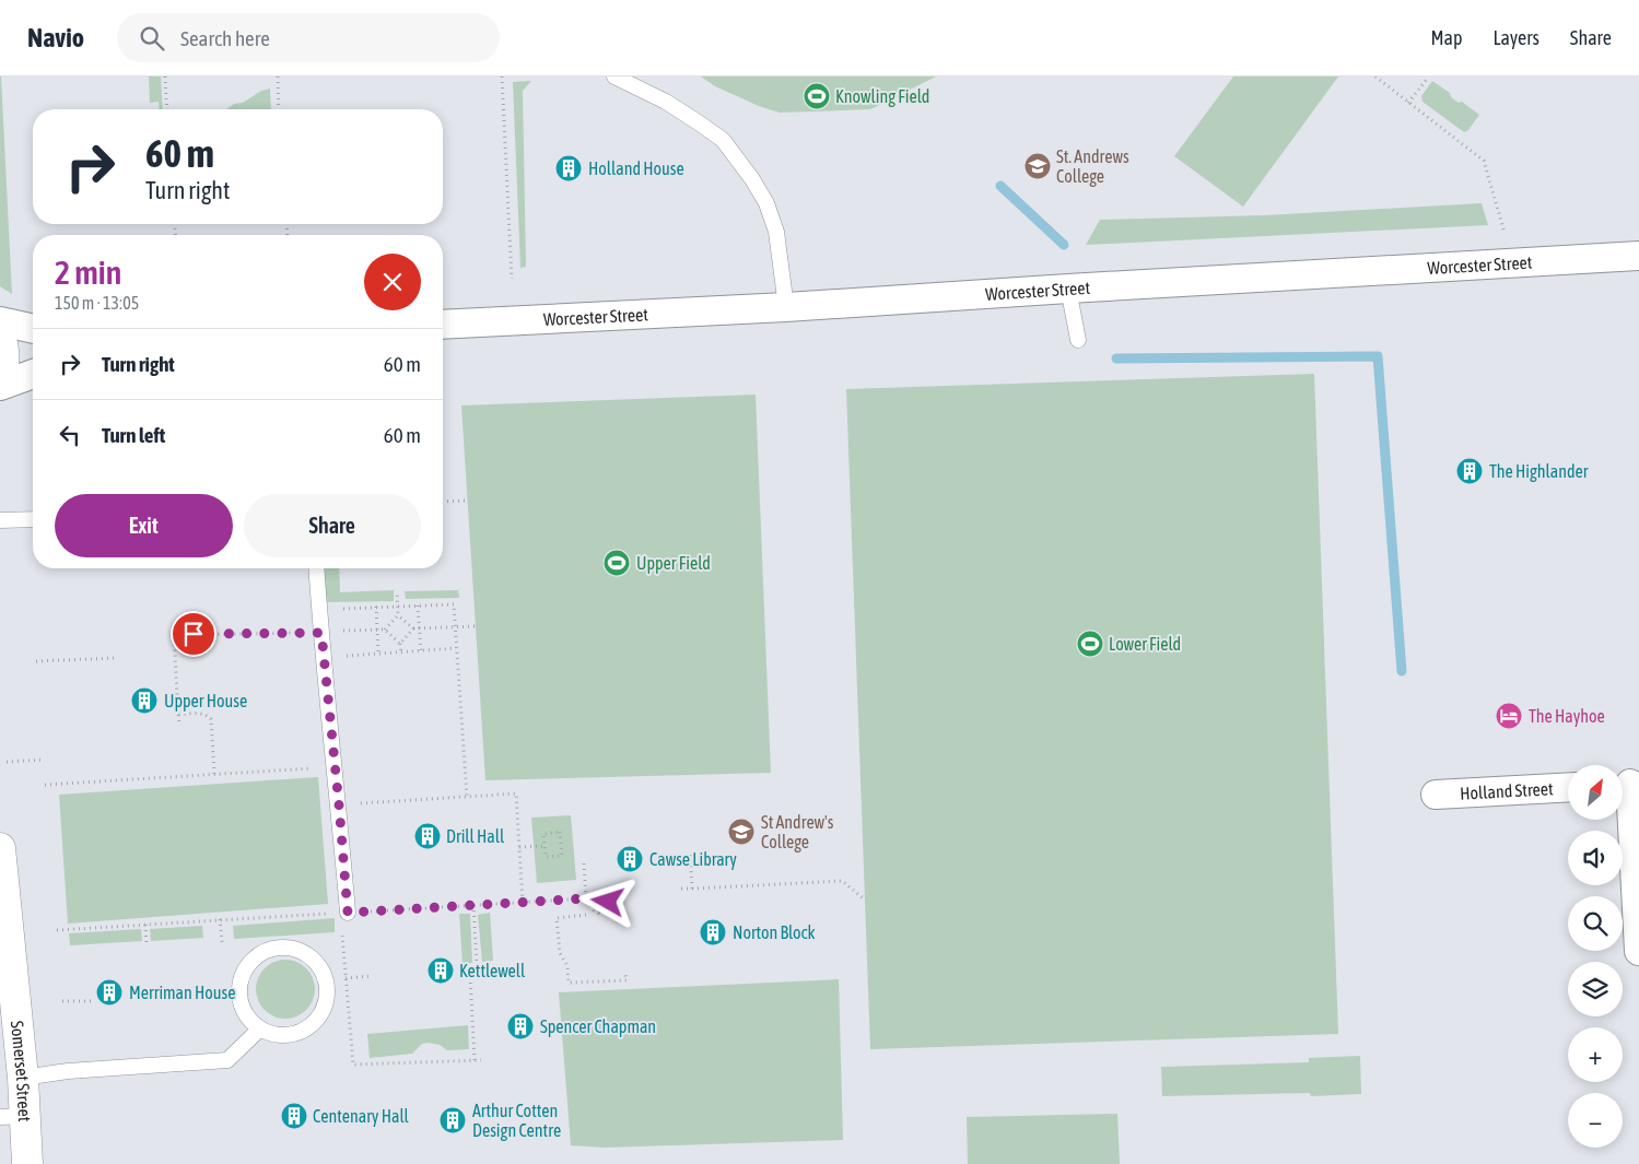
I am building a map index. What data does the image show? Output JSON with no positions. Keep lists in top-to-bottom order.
{
  "streets": {
    "main road": ["Somerset Street"],
    "street": ["Worcester Street", "Holland Street"]
  },
  "places": {
    "sports": ["Knowling Field", "Upper Field", "Lower Field"],
    "school or university": ["St. Andrews College", "St Andrew's College"],
    "building": [
      "Holland House",
      "The Highlander",
      "Upper House",
      "Drill Hall",
      "Cawse Library",
      "Norton Block",
      "Kettlewell",
      "Merriman House",
      "Spencer Chapman",
      "Centenary Hall",
      "Arthur Cotten Design Centre"
    ],
    "hotel": ["The Hayhoe"]
  },
  "north": "top right",
  "page": {
    "header": "Navio",
    "search": "Search here",
    "nav": ["Map", "Layers", "Share"],
    "turn": ["60 m", "Turn right"],
    "heading": ["2 min", "150 m · 13:05"],
    "list": [
      {
        "name": "Turn right",
        "value": "60 m"
      },
      {
        "name": "Turn left",
        "value": "60 m"
      }
    ],
    "buttons": ["Exit", "Share"],
    "map_buttons": ["+", "−"]
  }
}
